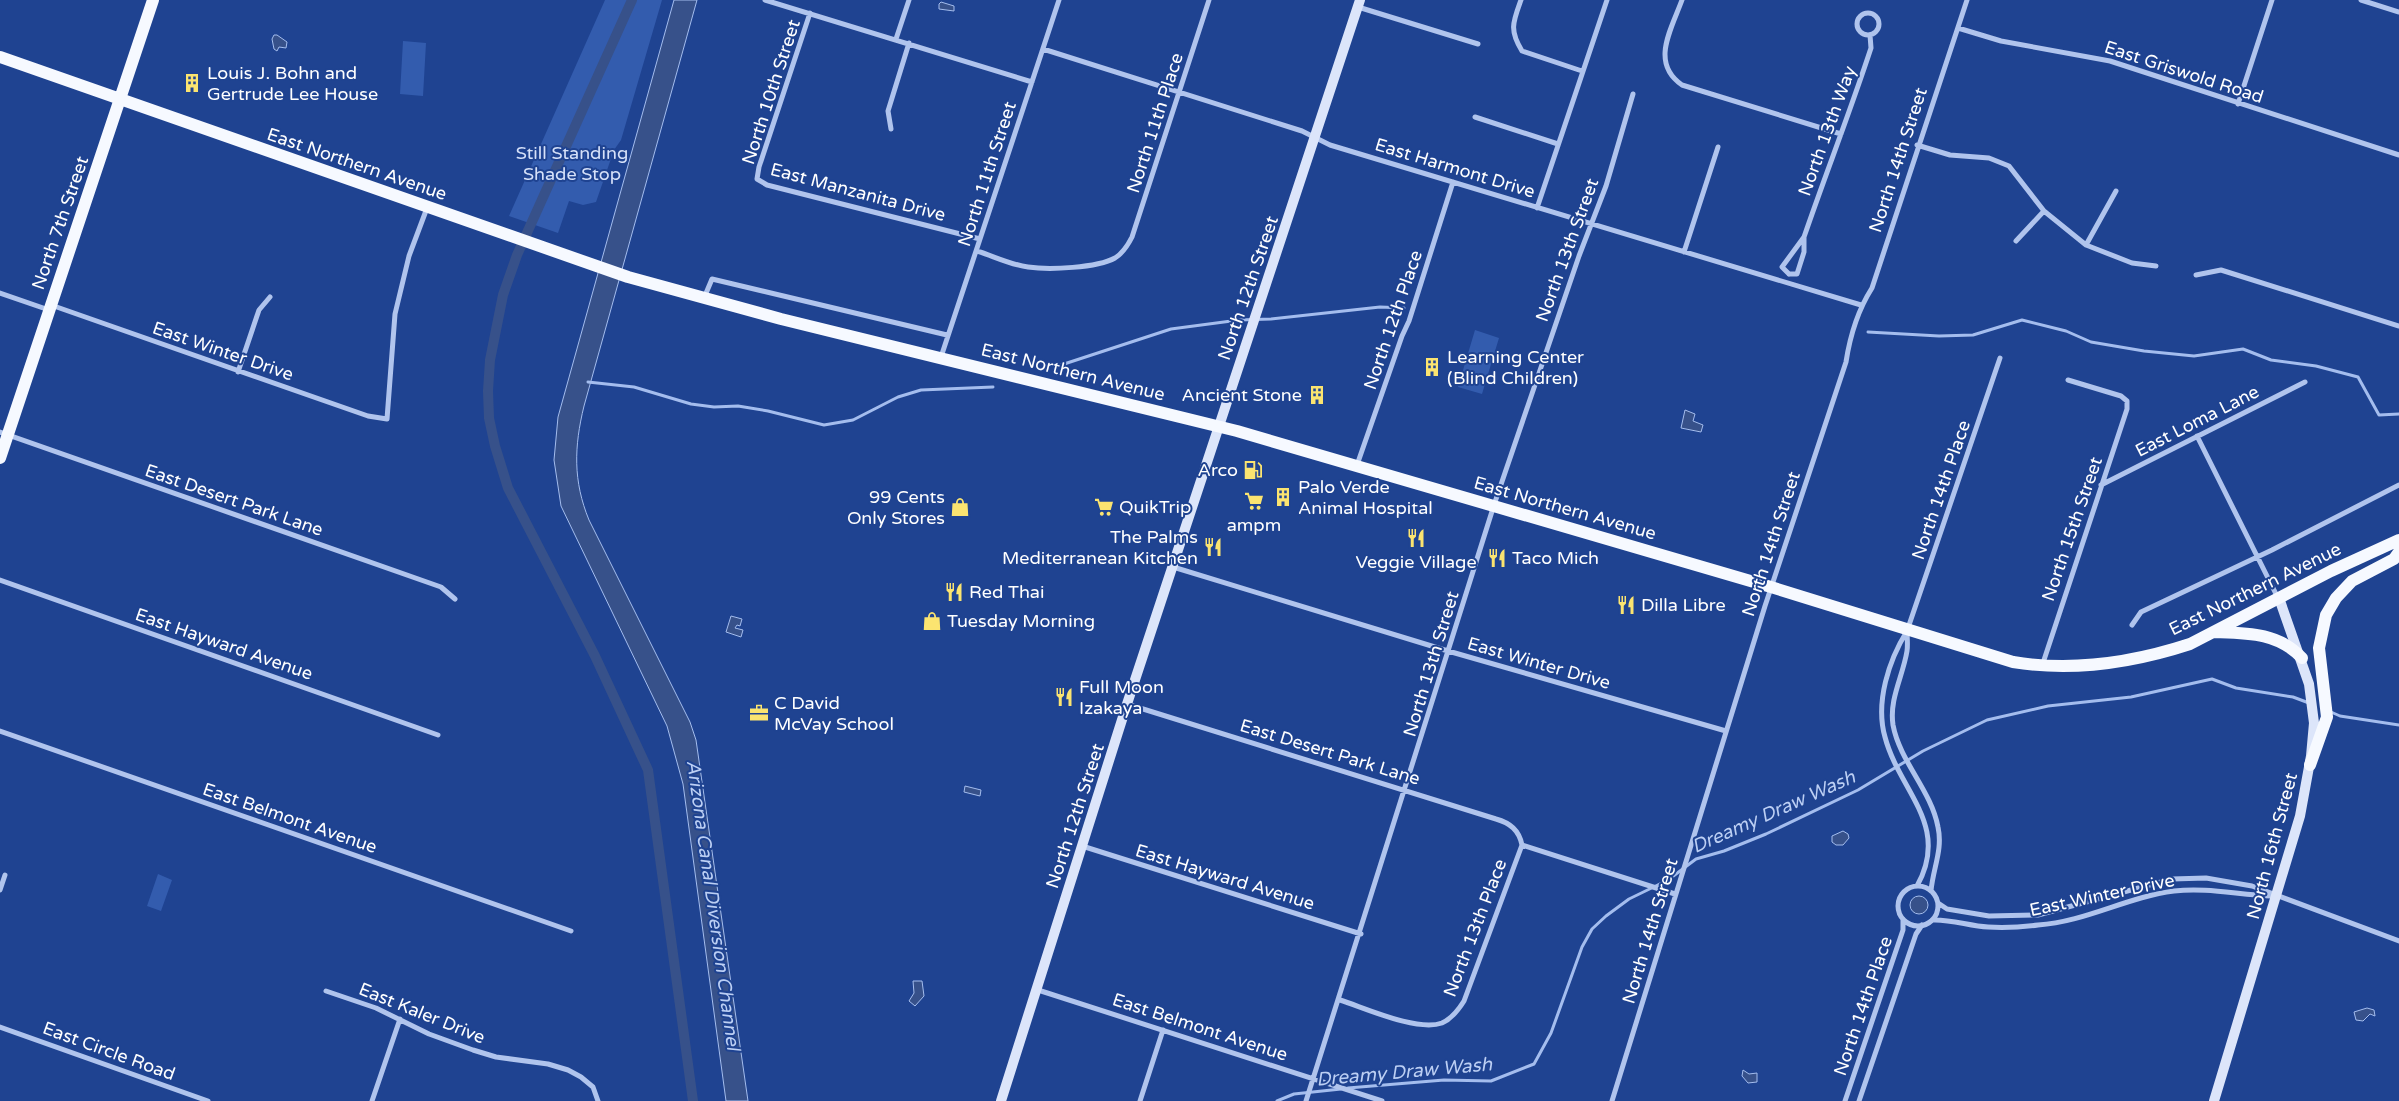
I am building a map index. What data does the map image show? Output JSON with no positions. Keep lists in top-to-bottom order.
{
  "streets": {
    "main road": ["East Northern Avenue", "North 7th Street"],
    "street": [
      "East Griswold Road",
      "North 10th Street",
      "North 11th Place",
      "North 13th Way",
      "North 14th Street",
      "East Harmont Drive",
      "North 11th Street",
      "East Manzanita Drive",
      "North 13th Street",
      "North 12th Street",
      "North 12th Place",
      "East Winter Drive",
      "East Loma Lane",
      "North 14th Place",
      "East Desert Park Lane",
      "North 15th Street",
      "East Hayward Avenue",
      "East Belmont Avenue",
      "North 16th Street",
      "North 13th Place",
      "East Kaler Drive",
      "East Circle Road"
    ]
  },
  "crossings": [
    ["East Griswold Road", "North 14th Street"],
    ["North 10th Street", "East Manzanita Drive"],
    ["North 11th Place", "East Harmont Drive"],
    ["North 11th Place", "North 11th Street"],
    ["North 13th Way", "East Harmont Drive"],
    ["North 14th Street", "East Northern Avenue"],
    ["North 14th Street", "East Harmont Drive"],
    ["North 14th Street", "East Winter Drive"],
    ["East Northern Avenue", "North 11th Street"],
    ["East Northern Avenue", "North 7th Street"],
    ["East Northern Avenue", "North 13th Street"],
    ["East Northern Avenue", "North 12th Street"],
    ["East Northern Avenue", "North 12th Place"],
    ["East Northern Avenue", "East Winter Drive"],
    ["East Northern Avenue", "North 14th Place"],
    ["East Northern Avenue", "North 15th Street"],
    ["East Northern Avenue", "North 16th Street"],
    ["East Harmont Drive", "North 11th Street"],
    ["East Harmont Drive", "North 13th Street"],
    ["East Harmont Drive", "North 12th Street"],
    ["East Harmont Drive", "North 12th Place"],
    ["North 11th Street", "East Manzanita Drive"],
    ["North 7th Street", "East Winter Drive"],
    ["North 7th Street", "East Desert Park Lane"],
    ["North 13th Street", "East Winter Drive"],
    ["North 13th Street", "East Desert Park Lane"],
    ["North 13th Street", "East Hayward Avenue"],
    ["North 13th Street", "East Belmont Avenue"],
    ["North 13th Street", "North 13th Place"],
    ["North 12th Street", "East Winter Drive"],
    ["North 12th Street", "East Desert Park Lane"],
    ["North 12th Street", "East Hayward Avenue"],
    ["North 12th Street", "East Belmont Avenue"],
    ["East Winter Drive", "North 14th Place"],
    ["East Winter Drive", "North 16th Street"],
    ["East Loma Lane", "North 15th Street"],
    ["East Desert Park Lane", "North 13th Place"]
  ],
  "water": ["Dreamy Draw Wash", "Arizona Canal Diversion Channel"],
  "parks": ["Still Standing Shade Stop"],
  "places": {
    "building": [
      "Louis J. Bohn and Gertrude Lee House",
      "Learning Center (Blind Children)",
      "Ancient Stone",
      "Palo Verde Animal Hospital"
    ],
    "fuel station": ["Arco"],
    "supermarket": ["ampm", "QuikTrip"],
    "shop": ["99 Cents Only Stores", "Tuesday Morning"],
    "restaurant": [
      "Veggie Village",
      "The Palms Mediterranean Kitchen",
      "Taco Mich",
      "Red Thai",
      "Dilla Libre",
      "Full Moon Izakaya"
    ],
    "office": ["C David McVay School"]
  }
}
